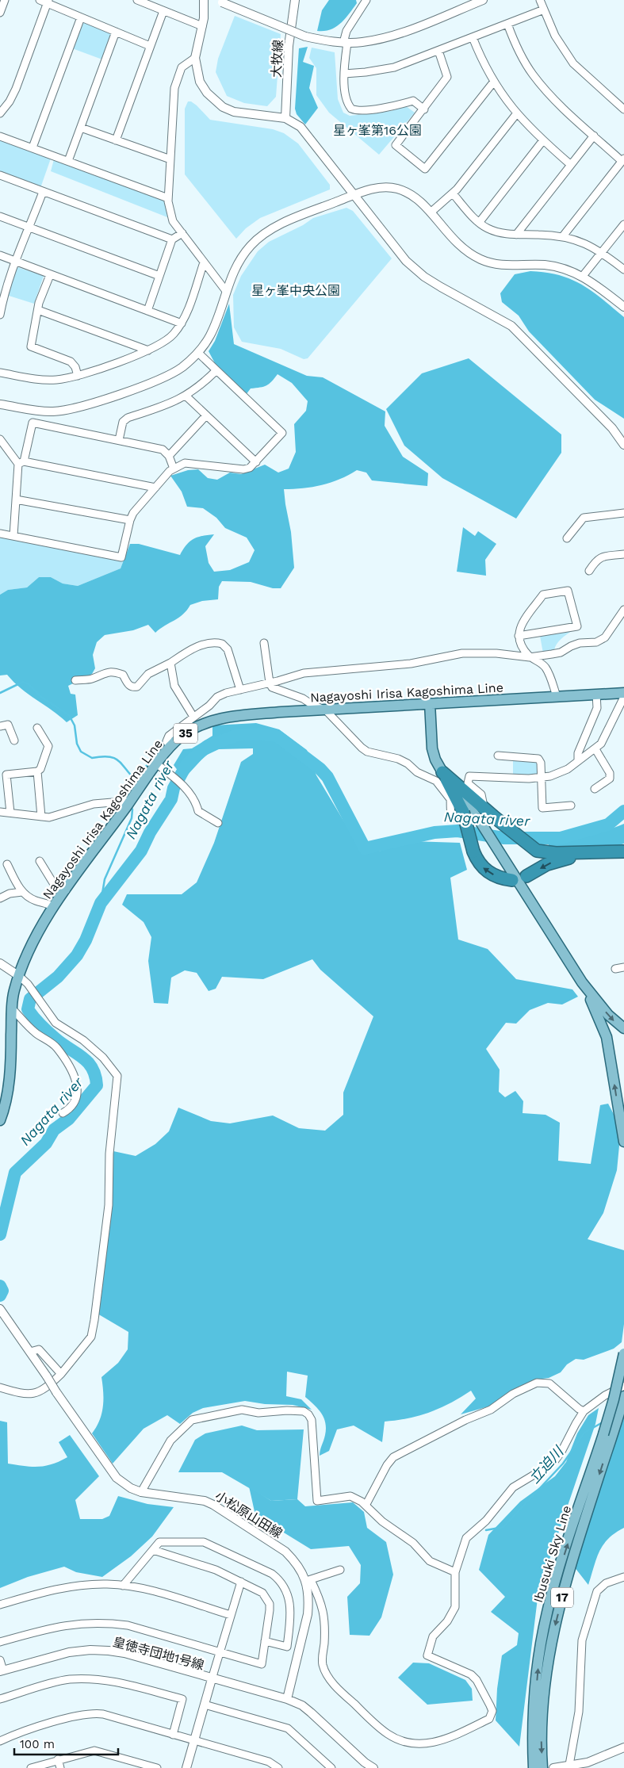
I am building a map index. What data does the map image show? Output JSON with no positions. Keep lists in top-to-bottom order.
{
  "streets": {
    "main road": [
      "Nagayoshi Irisa Kagoshima Line",
      "35",
      "Ibusuki Sky Line",
      "17"
    ],
    "street": ["大牧線", "小松原山田線", "皇徳寺団地1号線"]
  },
  "crossings": [
    ["小松原山田線", "皇徳寺団地1号線"]
  ],
  "water": ["Nagata river", "立迫川"],
  "parks": ["星ヶ峯第16公園", "星ヶ峯中央公園"],
  "scale_bar": "100 m"
}
